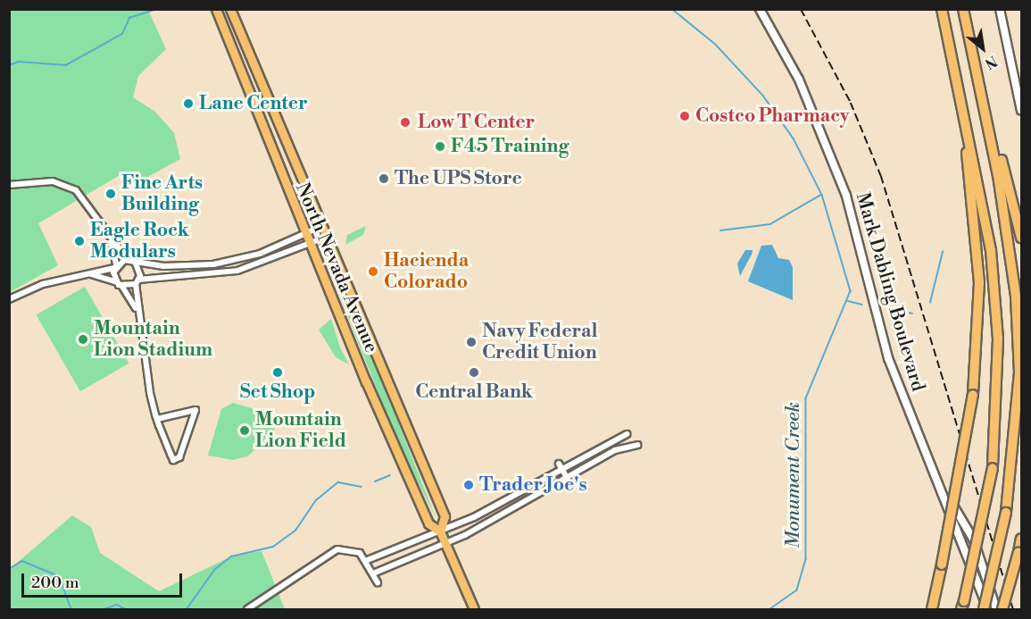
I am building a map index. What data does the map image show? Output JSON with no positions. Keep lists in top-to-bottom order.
{
  "streets": {
    "main road": ["North Nevada Avenue"],
    "street": ["Mark Dabling Boulevard"]
  },
  "water": ["Monument Creek"],
  "places": [
    "Lane Center",
    "Costco Pharmacy",
    "Low T Center",
    "F45 Training",
    "The UPS Store",
    "Fine Arts Building",
    "Eagle Rock Modulars",
    "Hacienda Colorado",
    "Mountain Lion Stadium",
    "Navy Federal Credit Union",
    "Set Shop",
    "Central Bank",
    "Mountain Lion Field",
    "Trader Joe's"
  ],
  "scale_bar": "200 m",
  "north": "bottom right"
}
